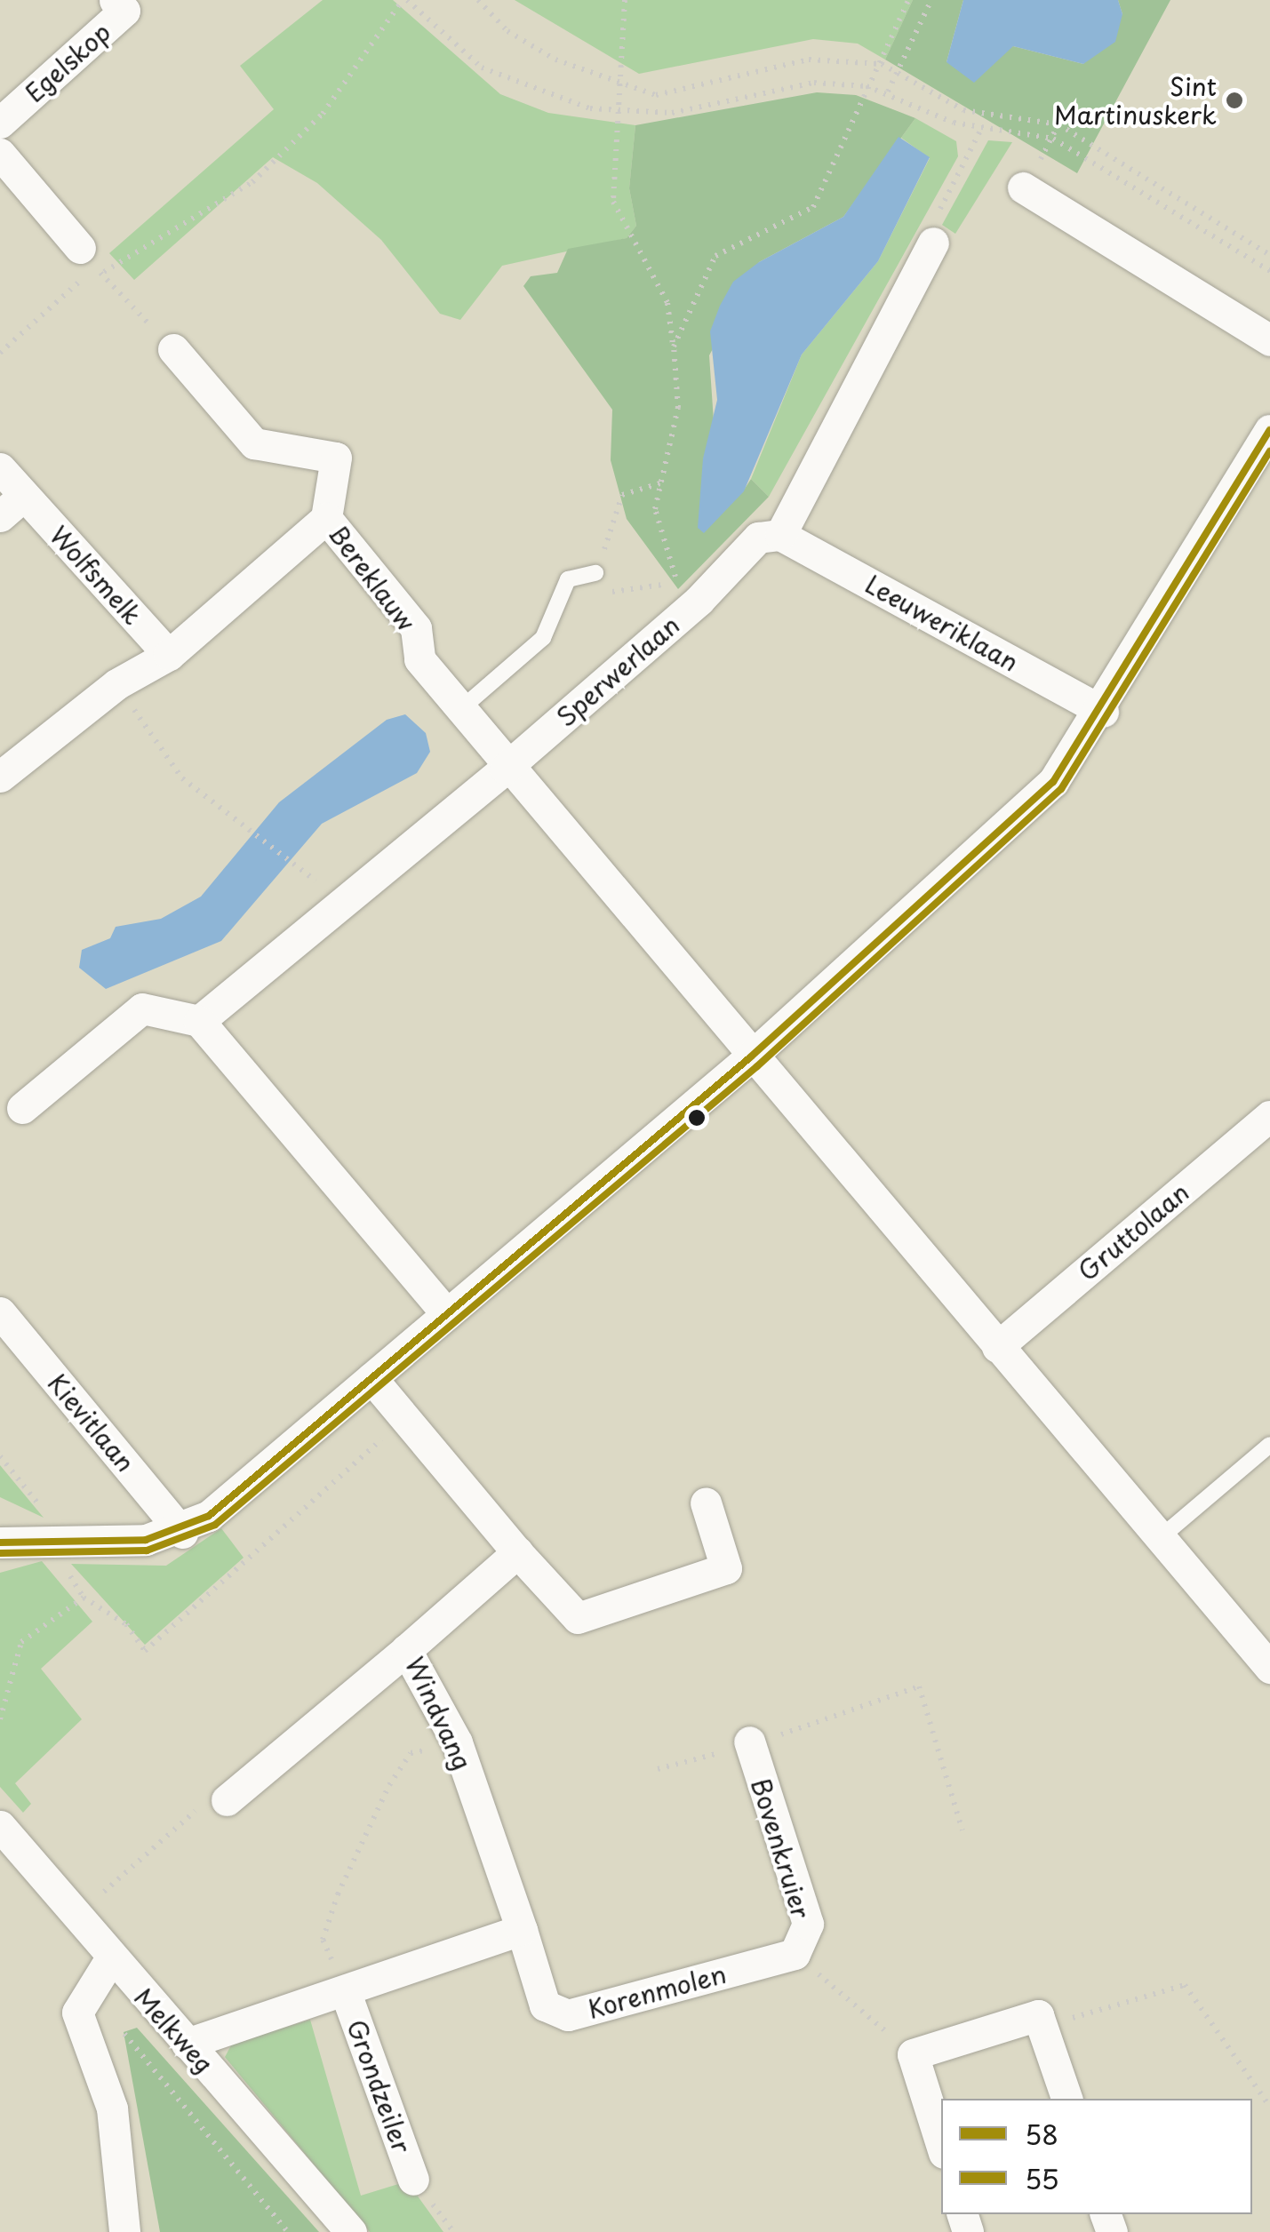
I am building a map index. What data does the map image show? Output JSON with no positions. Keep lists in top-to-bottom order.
{
  "streets": {
    "street": [
      "Egelskop",
      "Wolfsmelk",
      "Bereklauw",
      "Leeuweriklaan",
      "Sperwerlaan",
      "Gruttolaan",
      "Kievitlaan",
      "Windvang",
      "Bovenkruier",
      "Korenmolen",
      "Melkweg",
      "Grondzeiler"
    ]
  },
  "crossings": [
    ["Bereklauw", "Sperwerlaan"],
    ["Bereklauw", "Gruttolaan"],
    ["Leeuweriklaan", "Sperwerlaan"],
    ["Windvang", "Korenmolen"],
    ["Bovenkruier", "Korenmolen"]
  ],
  "places": ["Sint Martinuskerk"],
  "lines": ["transit line 58", "transit line 55"],
  "legend": ["58", "55"]
}
